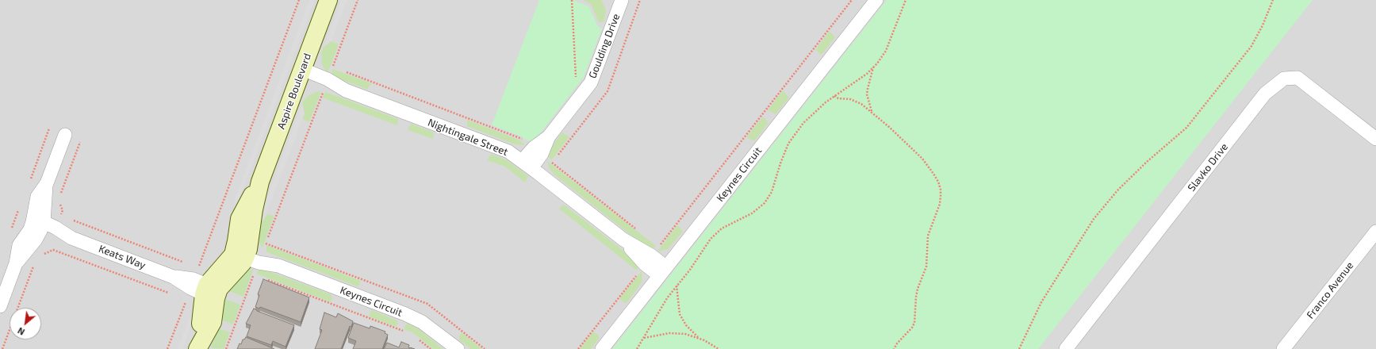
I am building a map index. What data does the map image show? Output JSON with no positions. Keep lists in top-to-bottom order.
{
  "streets": {
    "street": [
      "Goulding Drive",
      "Aspire Boulevard",
      "Nightingale Street",
      "Slavko Drive",
      "Keynes Circuit",
      "Keats Way",
      "Franco Avenue"
    ]
  },
  "crossings": [
    ["Goulding Drive", "Nightingale Street"],
    ["Aspire Boulevard", "Nightingale Street"],
    ["Aspire Boulevard", "Keynes Circuit"],
    ["Aspire Boulevard", "Keats Way"],
    ["Nightingale Street", "Keynes Circuit"]
  ],
  "north": "bottom left"
}
